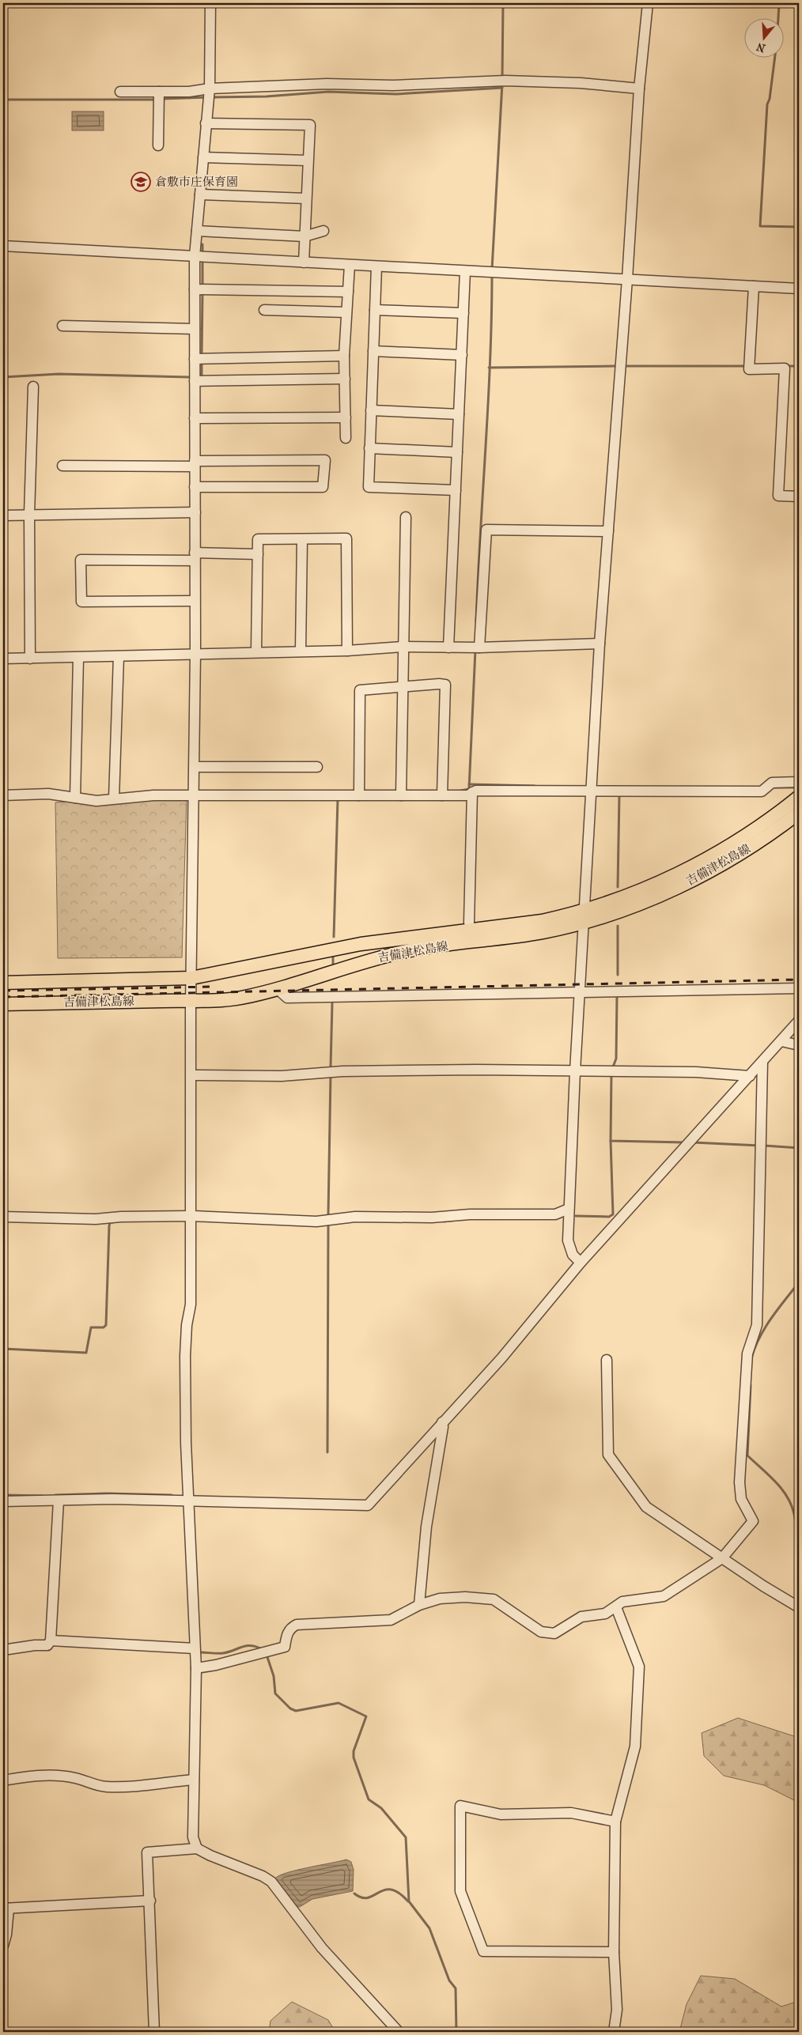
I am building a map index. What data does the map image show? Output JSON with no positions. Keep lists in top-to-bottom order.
{
  "streets": {
    "main road": ["吉備津松島線"]
  },
  "places": {
    "school or university": ["倉敷市庄保育園"]
  },
  "north": "bottom"
}
